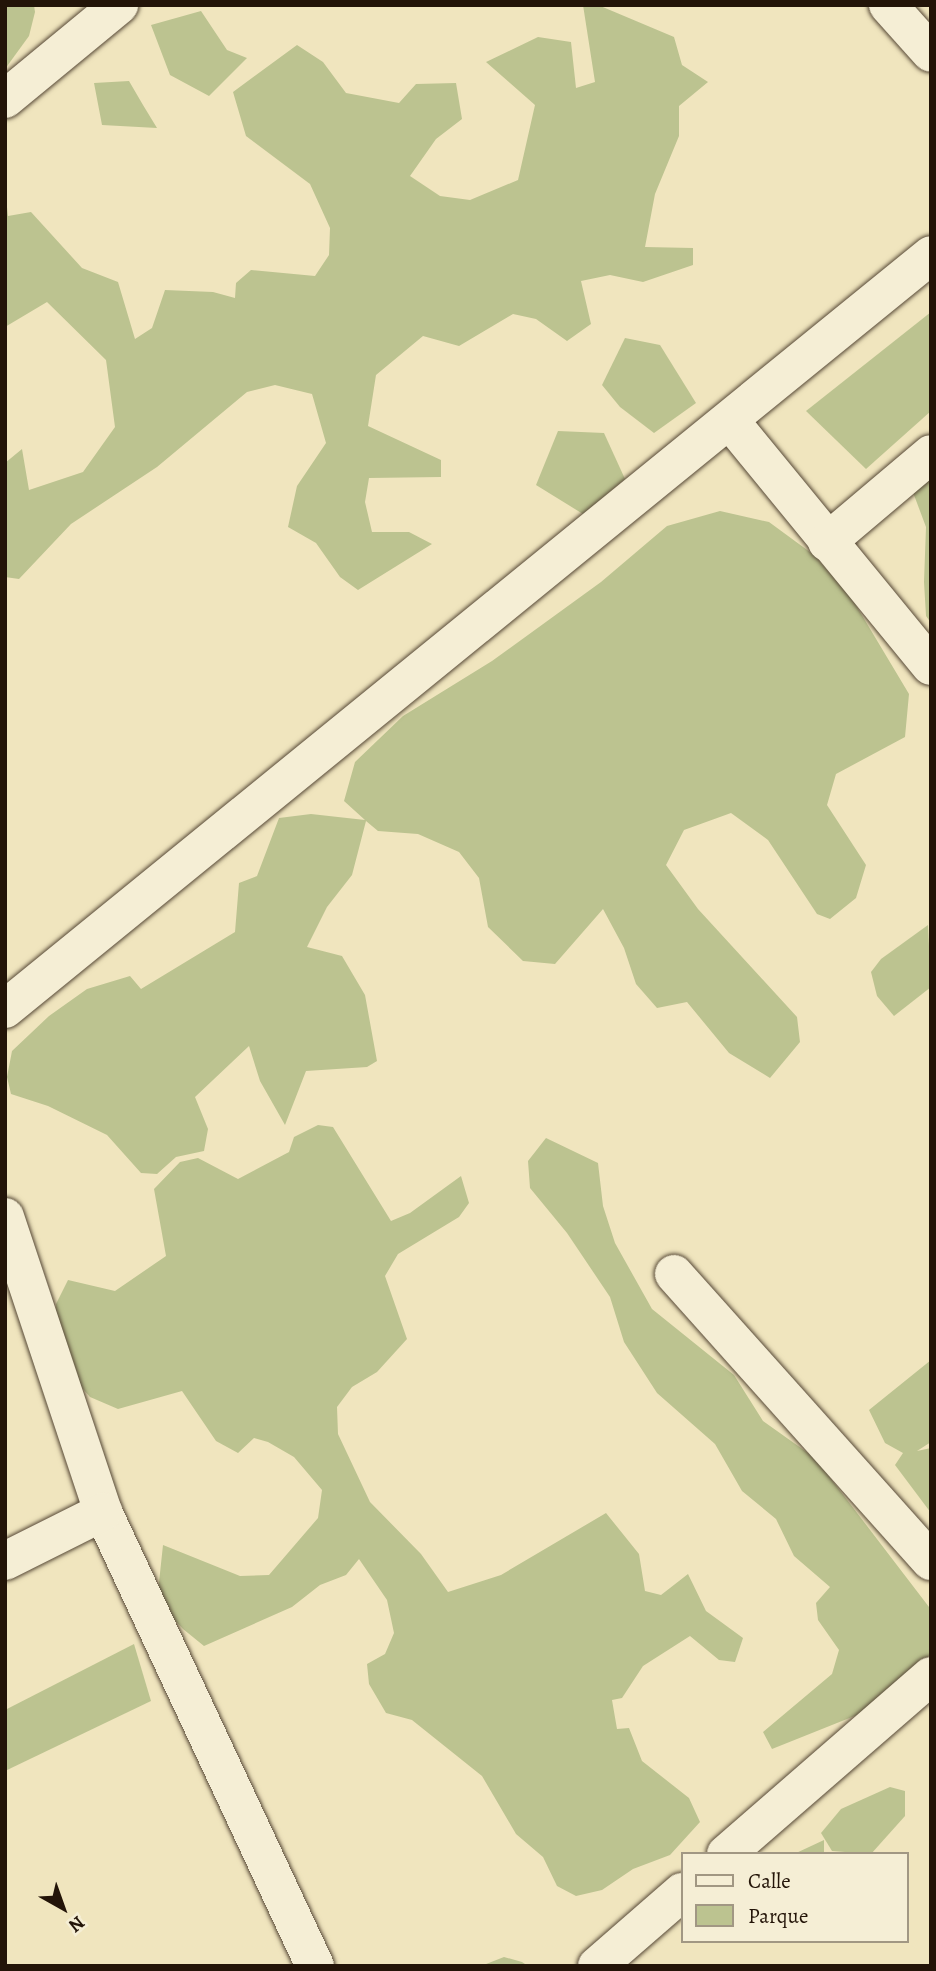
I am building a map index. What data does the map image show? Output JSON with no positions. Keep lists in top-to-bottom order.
{
  "legend": ["Calle", "Parque"],
  "north": "bottom right"
}
